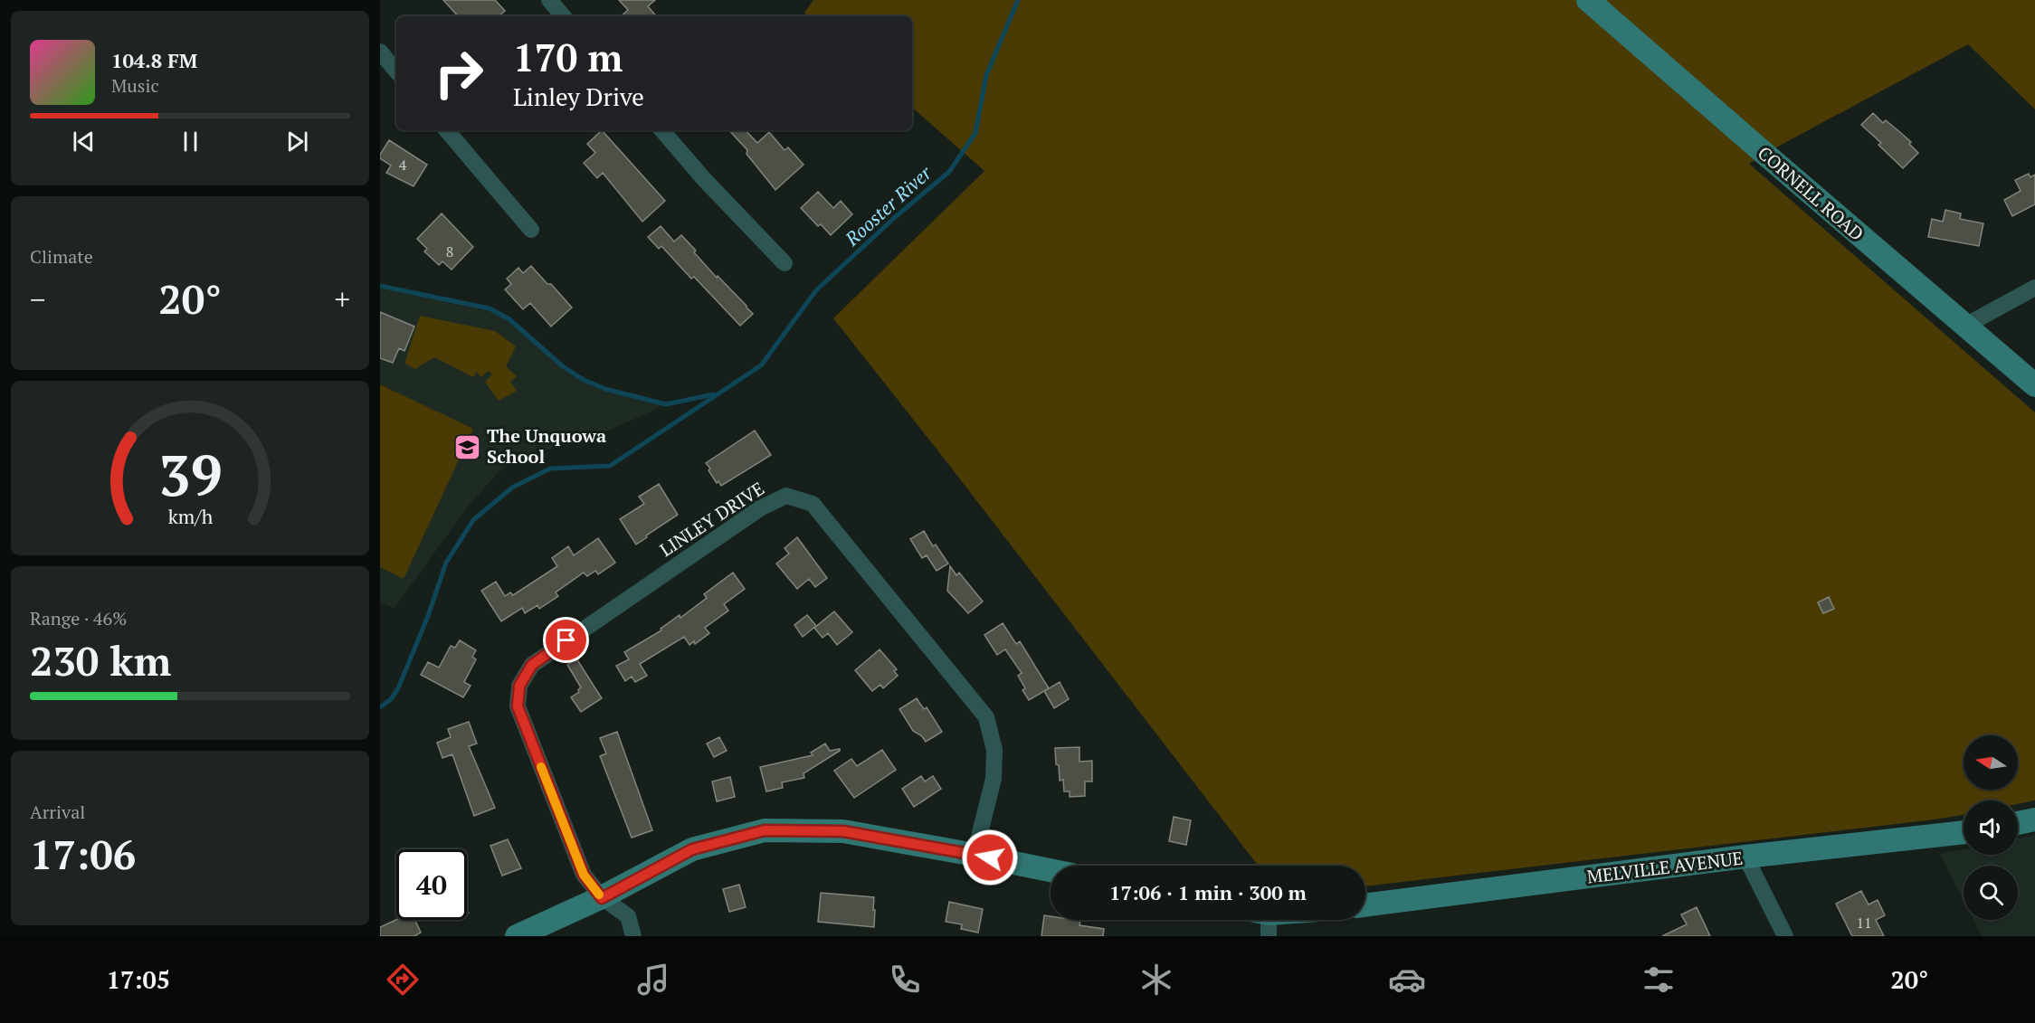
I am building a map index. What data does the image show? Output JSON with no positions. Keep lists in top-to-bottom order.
{
  "streets": {
    "street": ["CORNELL ROAD", "LINLEY DRIVE", "MELVILLE AVENUE"]
  },
  "water": ["Rooster River"],
  "places": {
    "school or university": ["The Unquowa School"]
  },
  "house_numbers": ["4", "8", "11"],
  "north": "left",
  "page": {
    "turn": ["170 m", "Linley Drive"],
    "song": ["104.8 FM", "Music"],
    "tile": [
      "Climate",
      ["Range · 46%", "230 km"],
      ["Arrival", "17:06"]
    ],
    "heat": ["−", "20°", "+"],
    "limit": "40",
    "trip": "17:06 · 1 min · 300 m",
    "tabs": ["17:05", "20°"],
    "gauge": ["39", "km/h"]
  }
}
